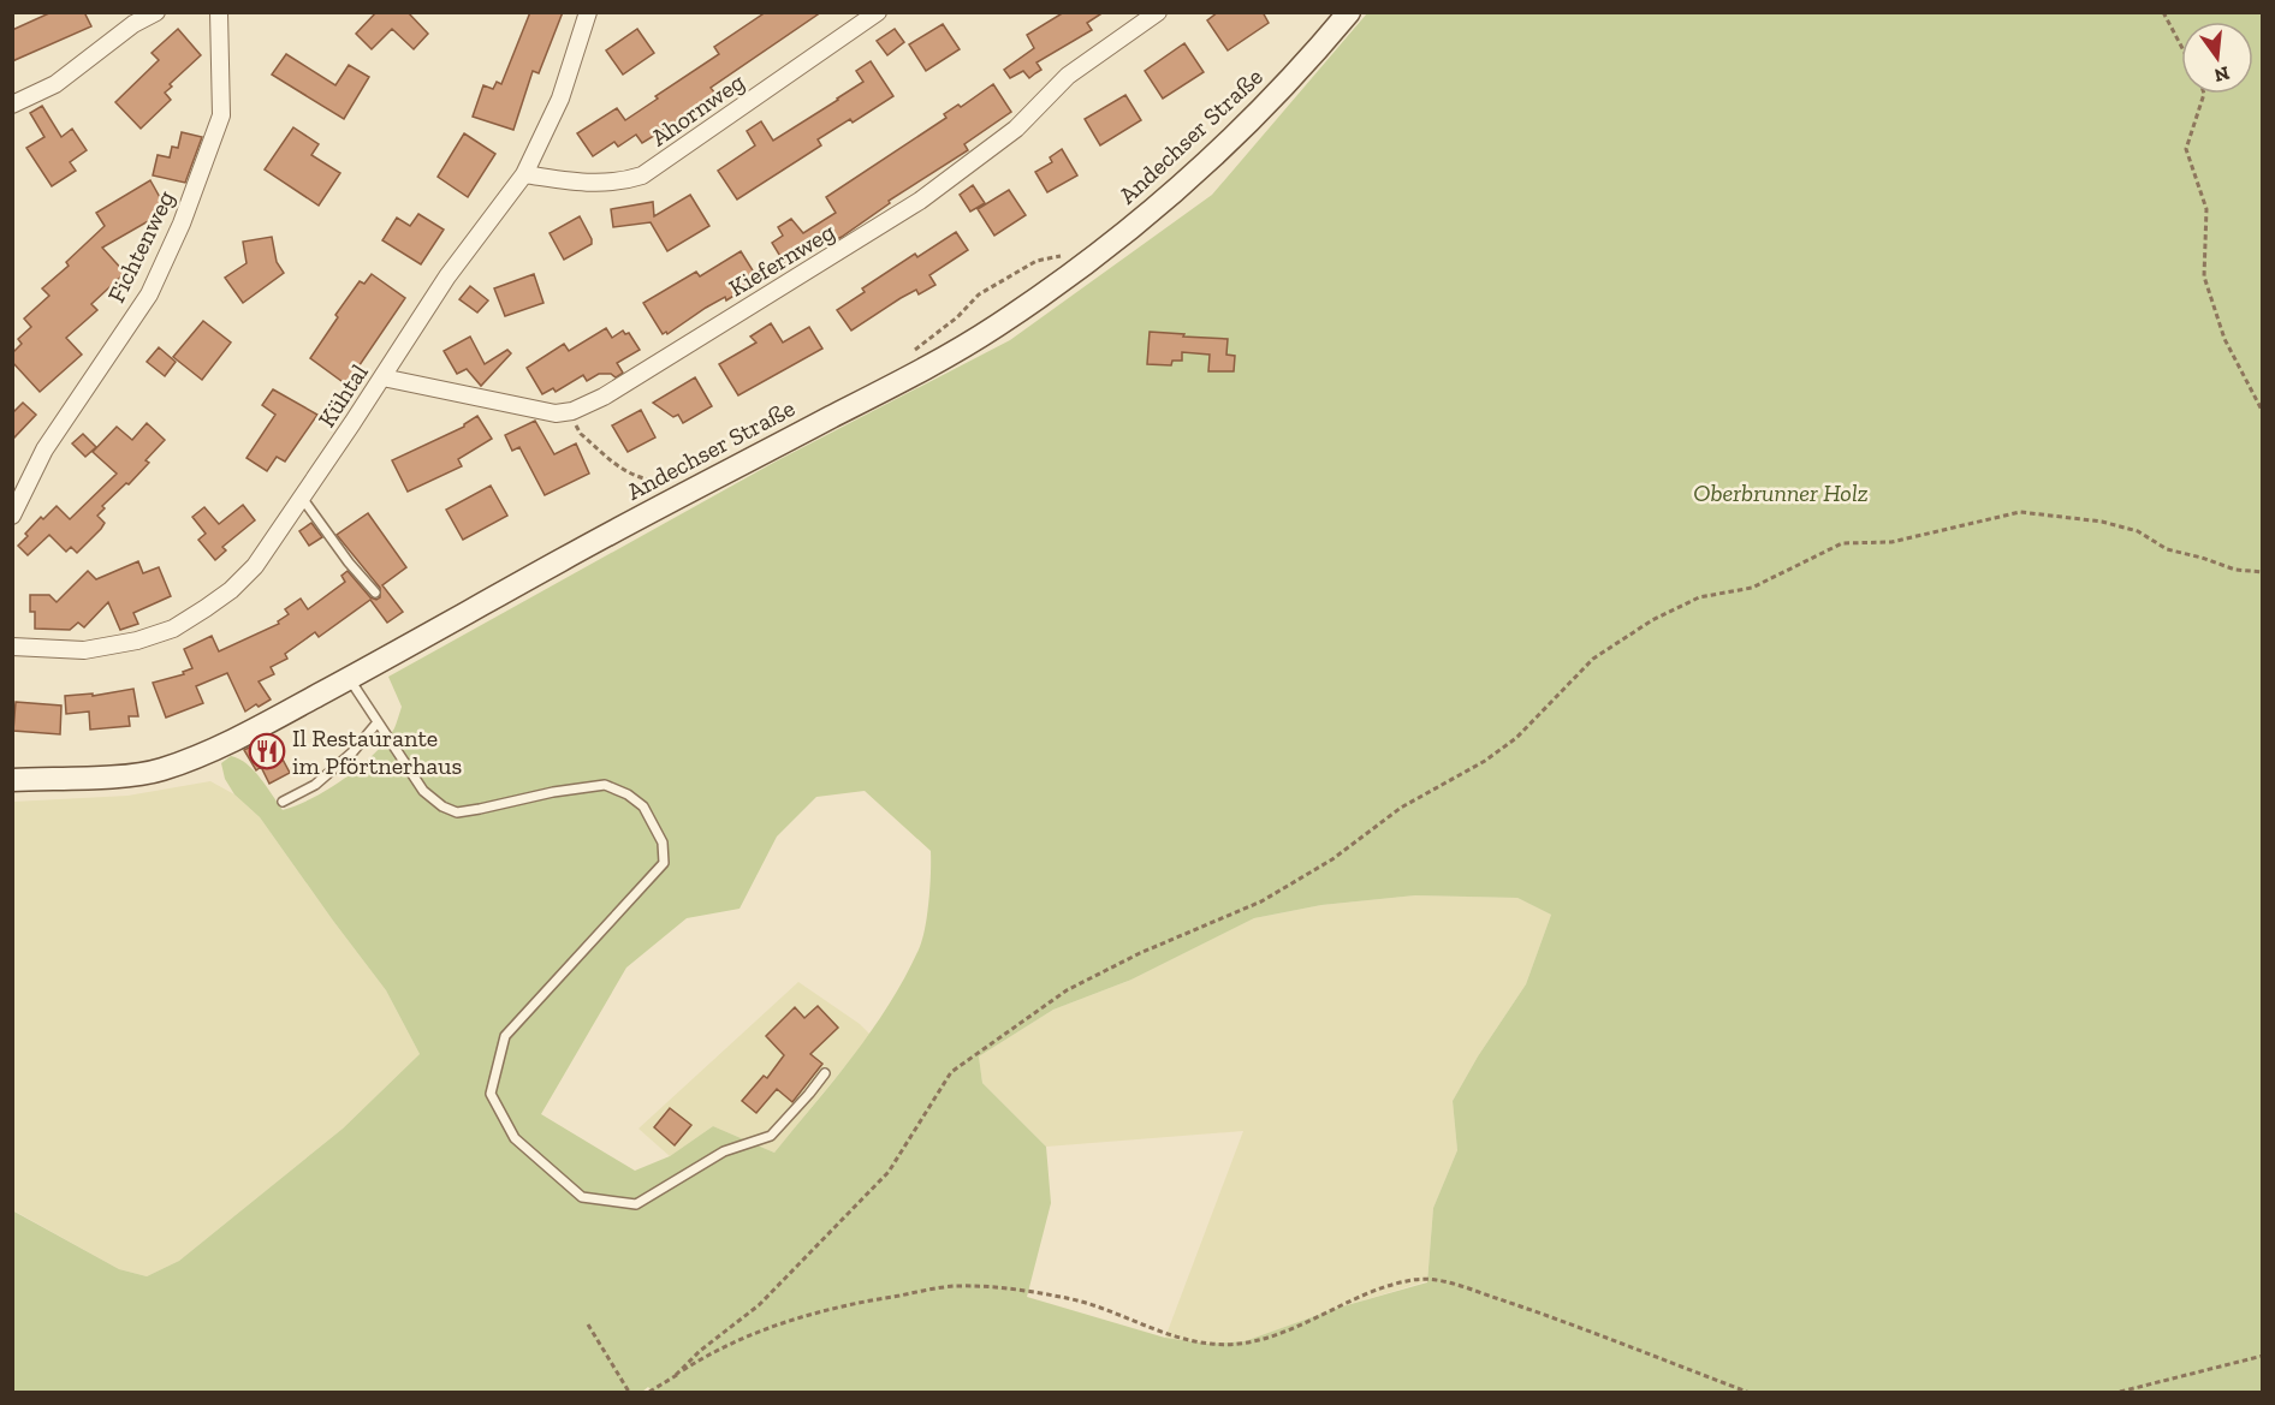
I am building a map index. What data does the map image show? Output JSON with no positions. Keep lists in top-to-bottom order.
{
  "streets": {
    "street": [
      "Ahornweg",
      "Andechser Straße",
      "Fichtenweg",
      "Kiefernweg",
      "Kühtal"
    ]
  },
  "crossings": [
    ["Ahornweg", "Kühtal"],
    ["Kiefernweg", "Kühtal"]
  ],
  "parks": ["Oberbrunner Holz"],
  "places": {
    "restaurant": ["Il Restaurante im Pförtnerhaus"]
  },
  "north": "bottom"
}
